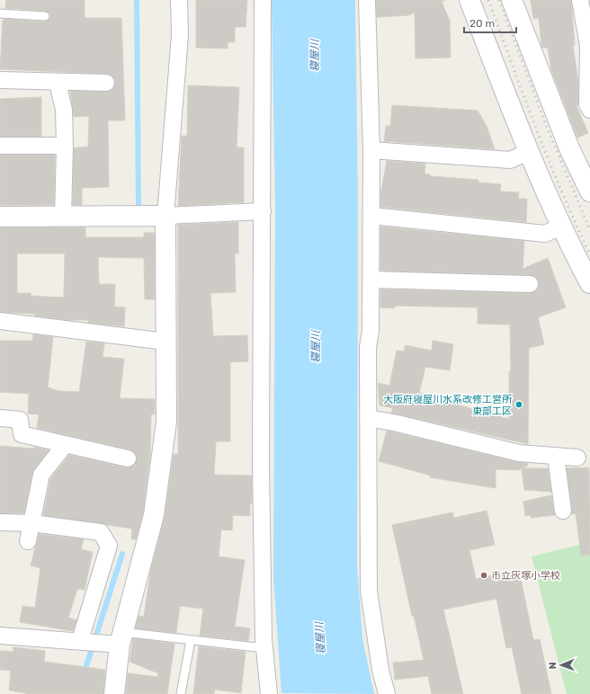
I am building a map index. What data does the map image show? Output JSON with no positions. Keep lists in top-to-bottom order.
{
  "water": ["寝屋川"],
  "places": ["大阪府寝屋川水系改修工営所 東部工区", "市立灰塚小学校"],
  "scale_bar": "20 m",
  "north": "left"
}
